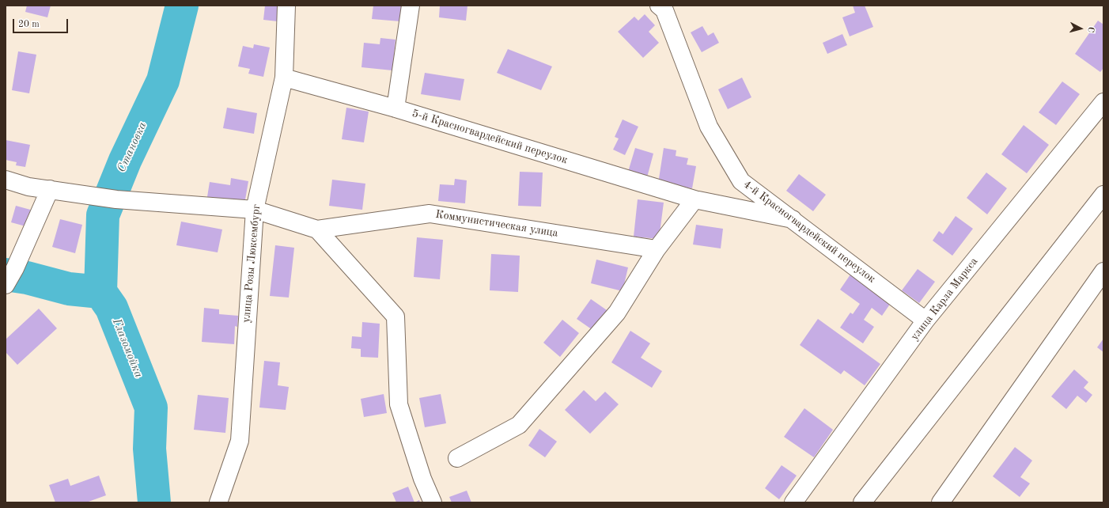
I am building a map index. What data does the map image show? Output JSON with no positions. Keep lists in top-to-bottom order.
{
  "streets": {
    "street": [
      "5-й Красногвардейский переулок",
      "Коммунистическая улица",
      "4-й Красногвардейский переулок",
      "улица Розы Люксембург",
      "улица Карла Маркса"
    ]
  },
  "crossings": [
    ["5-й Красногвардейский переулок", "4-й Красногвардейский переулок"],
    ["5-й Красногвардейский переулок", "улица Розы Люксембург"],
    ["Коммунистическая улица", "улица Розы Люксембург"],
    ["4-й Красногвардейский переулок", "улица Карла Маркса"]
  ],
  "water": ["Становка", "Глазомойка"],
  "scale_bar": "20 m",
  "north": "right"
}
